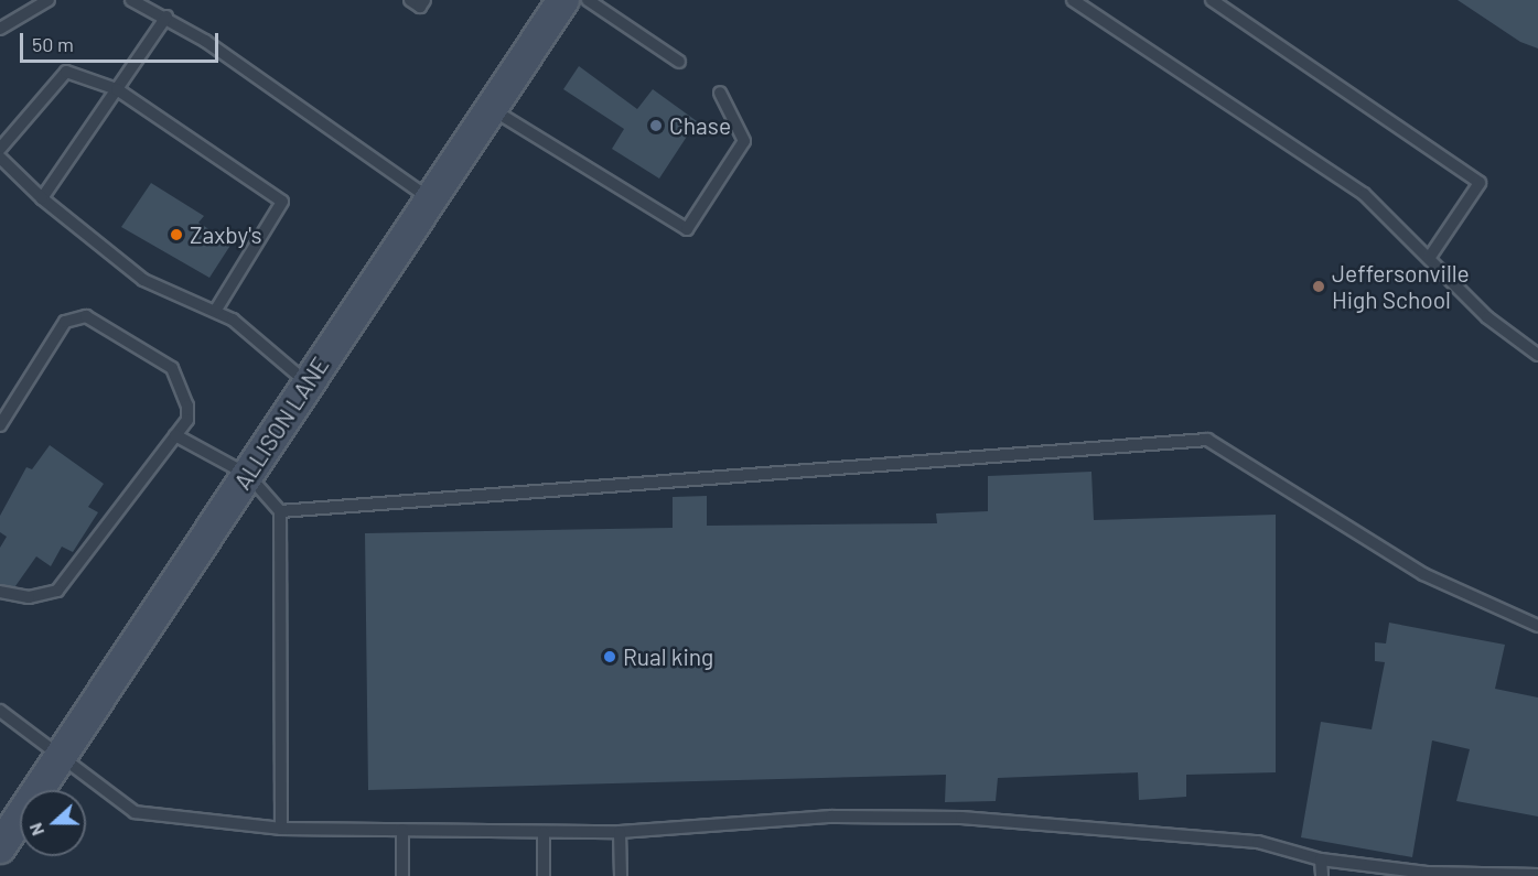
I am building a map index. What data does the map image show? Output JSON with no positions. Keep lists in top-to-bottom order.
{
  "streets": {
    "main road": ["ALLISON LANE"]
  },
  "places": [
    "Chase",
    "Zaxby's",
    "Jeffersonville High School",
    "Rual king"
  ],
  "scale_bar": "50 m",
  "north": "left"
}
